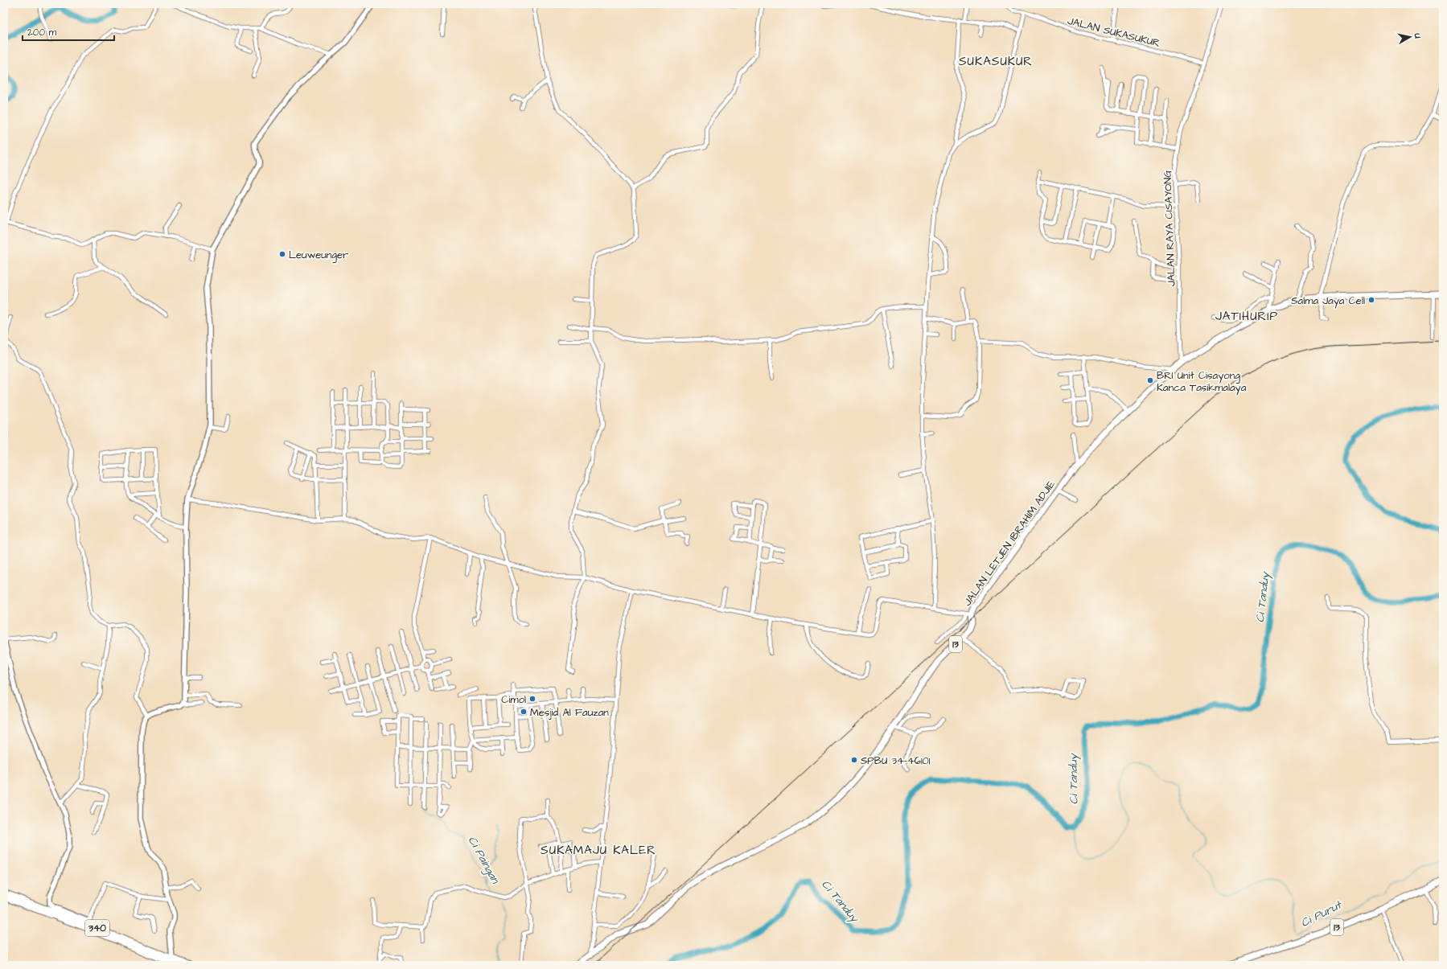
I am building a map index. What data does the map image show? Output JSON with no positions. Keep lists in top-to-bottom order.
{
  "streets": {
    "main road": ["JALAN LETJEN IBRAHIM ADJIE", "13", "340"],
    "street": ["JALAN SUKASUKUR", "JALAN RAYA CISAYONG"]
  },
  "crossings": [
    ["JALAN SUKASUKUR", "JALAN RAYA CISAYONG"],
    ["JALAN RAYA CISAYONG", "JALAN LETJEN IBRAHIM ADJIE"],
    ["JALAN LETJEN IBRAHIM ADJIE", "13"]
  ],
  "districts": ["SUKASUKUR", "JATIHURIP", "SUKAMAJU KALER"],
  "water": ["Ci Tanduy", "Ci Paingan", "Ci Purut"],
  "places": [
    "Leuweunger",
    "Salma Jaya Cell",
    "BRI Unit Cisayong Kanca Tasikmalaya",
    "Cimol",
    "Mesjid Al Fauzan",
    "SPBU 34-46101"
  ],
  "scale_bar": "200 m",
  "north": "right"
}
